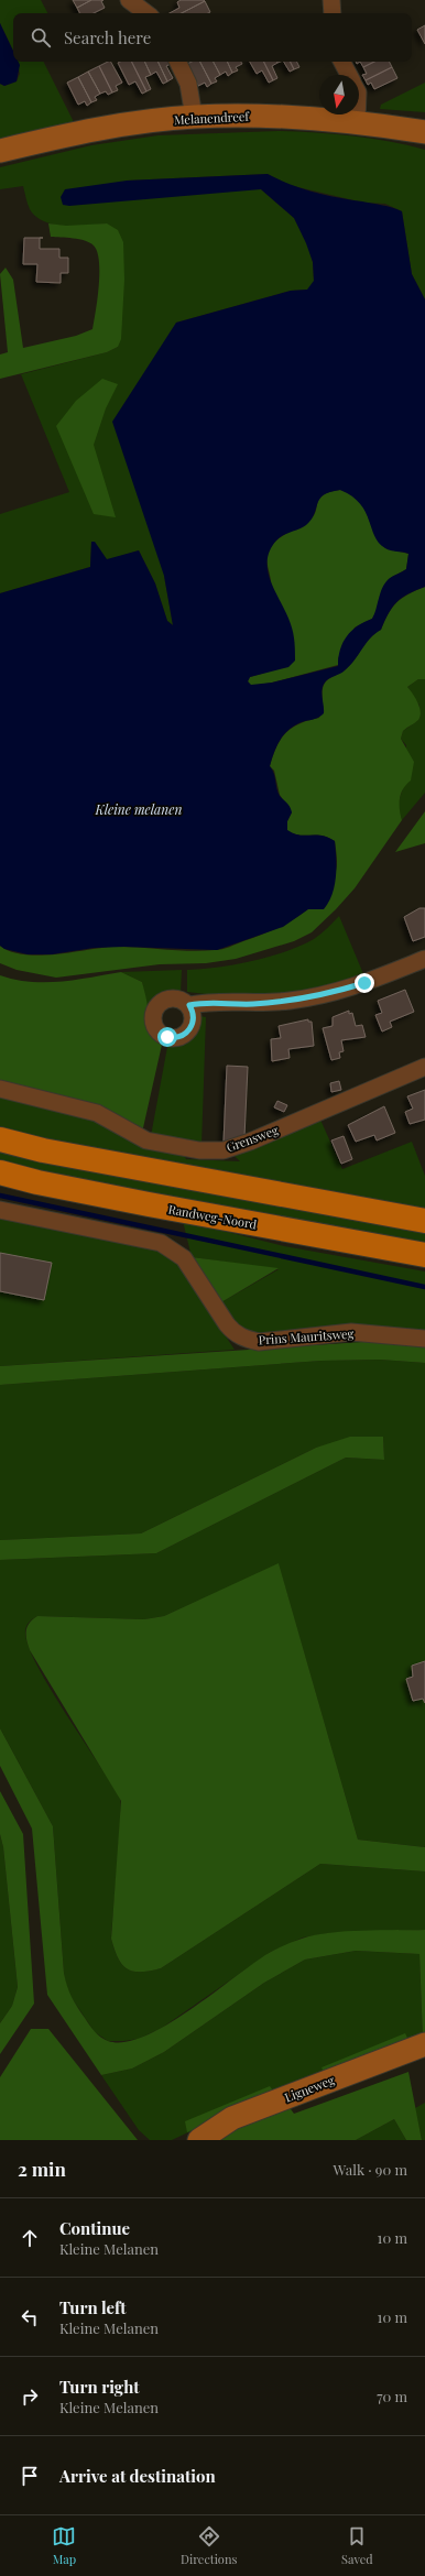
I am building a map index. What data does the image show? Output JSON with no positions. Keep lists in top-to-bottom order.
{
  "streets": {
    "main road": ["Randweg-Noord"],
    "street": [
      "Melanendreef",
      "Grensweg",
      "Prins Mauritsweg",
      "Ligneweg"
    ]
  },
  "water": ["Kleine melanen"],
  "north": "bottom",
  "page": {
    "search": "Search here",
    "heading": ["2 min", "Walk · 90 m"],
    "list": [
      ["Continue", "Kleine Melanen", "10 m"],
      ["Turn left", "Kleine Melanen", "10 m"],
      ["Turn right", "Kleine Melanen", "70 m"],
      "Arrive at destination"
    ],
    "nav": ["Map", "Directions", "Saved"]
  }
}
